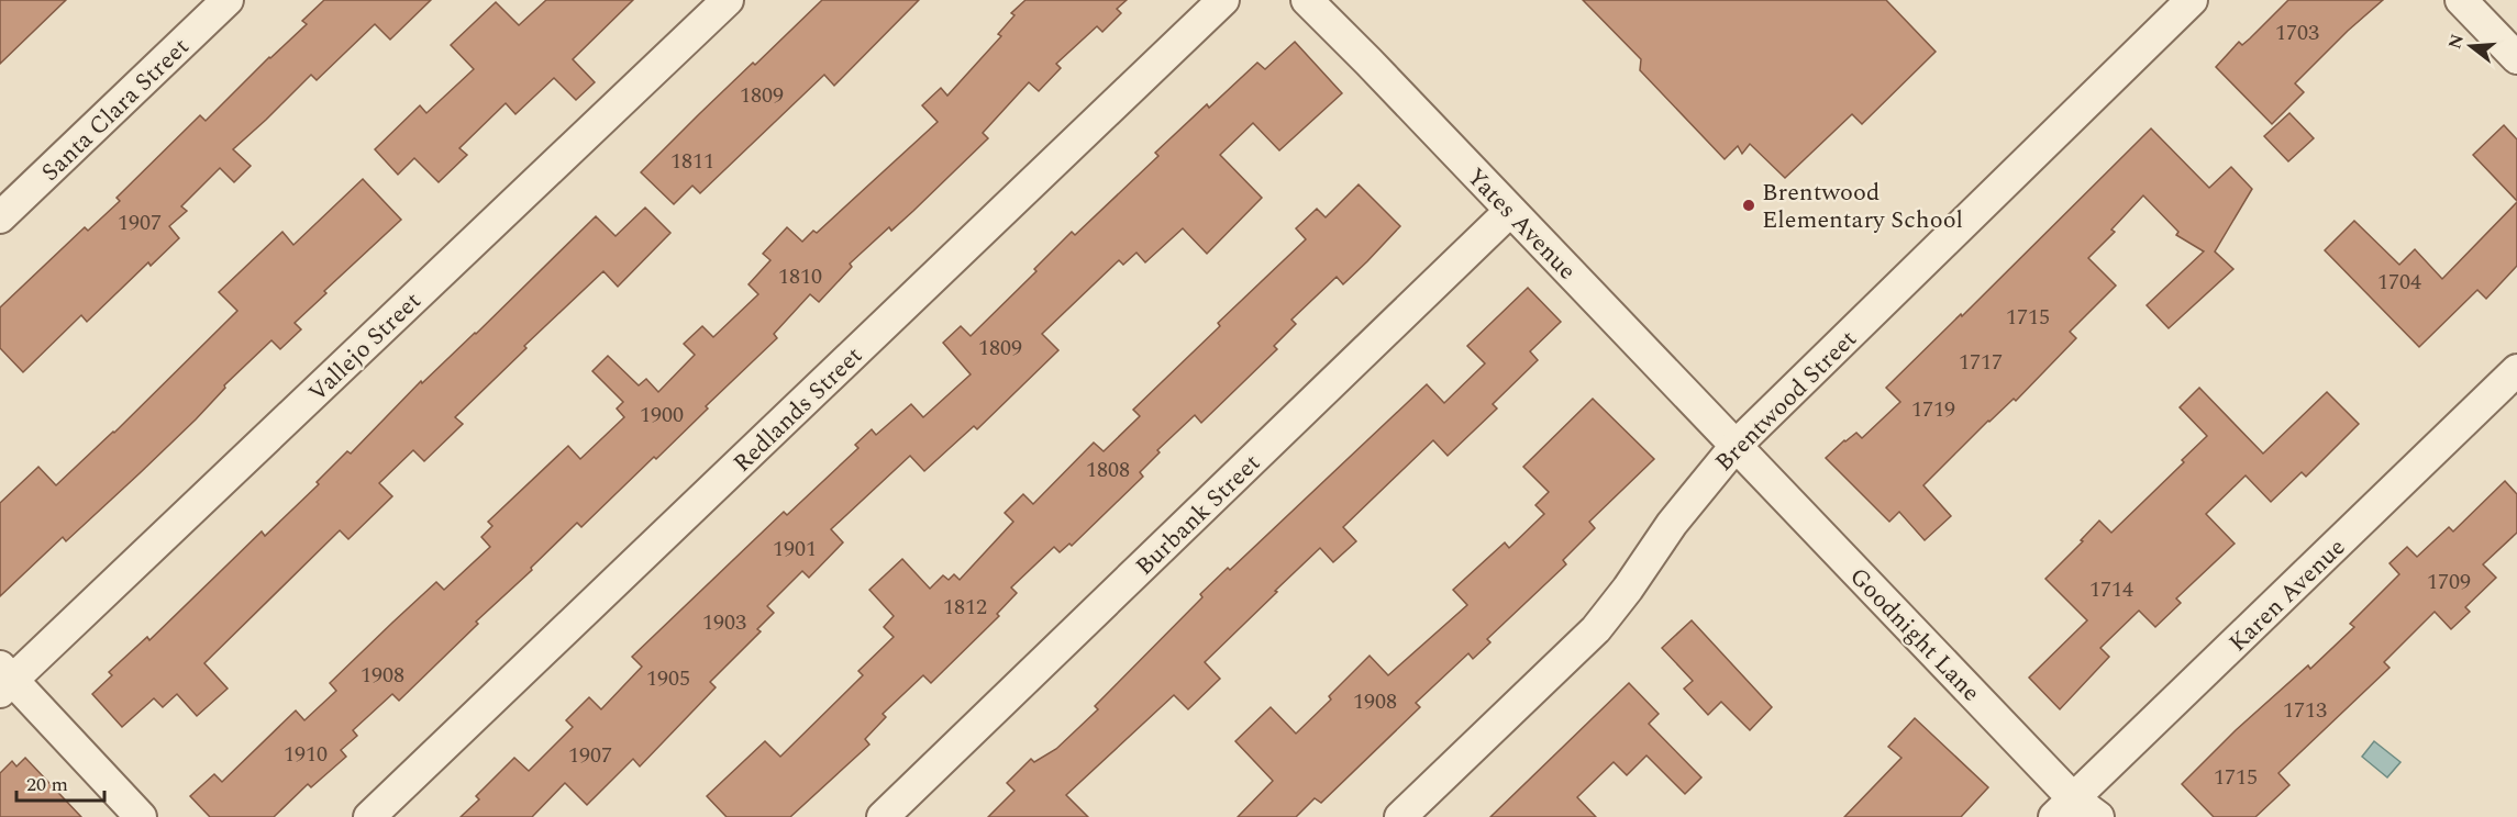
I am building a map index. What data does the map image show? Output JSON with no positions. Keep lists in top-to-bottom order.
{
  "streets": {
    "street": [
      "Santa Clara Street",
      "Yates Avenue",
      "Vallejo Street",
      "Brentwood Street",
      "Redlands Street",
      "Burbank Street",
      "Karen Avenue",
      "Goodnight Lane"
    ]
  },
  "crossings": [
    ["Yates Avenue", "Brentwood Street"],
    ["Yates Avenue", "Burbank Street"],
    ["Yates Avenue", "Goodnight Lane"],
    ["Brentwood Street", "Goodnight Lane"],
    ["Karen Avenue", "Goodnight Lane"]
  ],
  "places": ["Brentwood Elementary School"],
  "house_numbers": [
    "1703",
    "1809",
    "1811",
    "1907",
    "1810",
    "1704",
    "1715",
    "1809",
    "1717",
    "1719",
    "1900",
    "1808",
    "1901",
    "1709",
    "1714",
    "1812",
    "1903",
    "1908",
    "1905",
    "1908",
    "1713",
    "1910",
    "1907",
    "1715"
  ],
  "scale_bar": "20 m",
  "north": "left"
}
